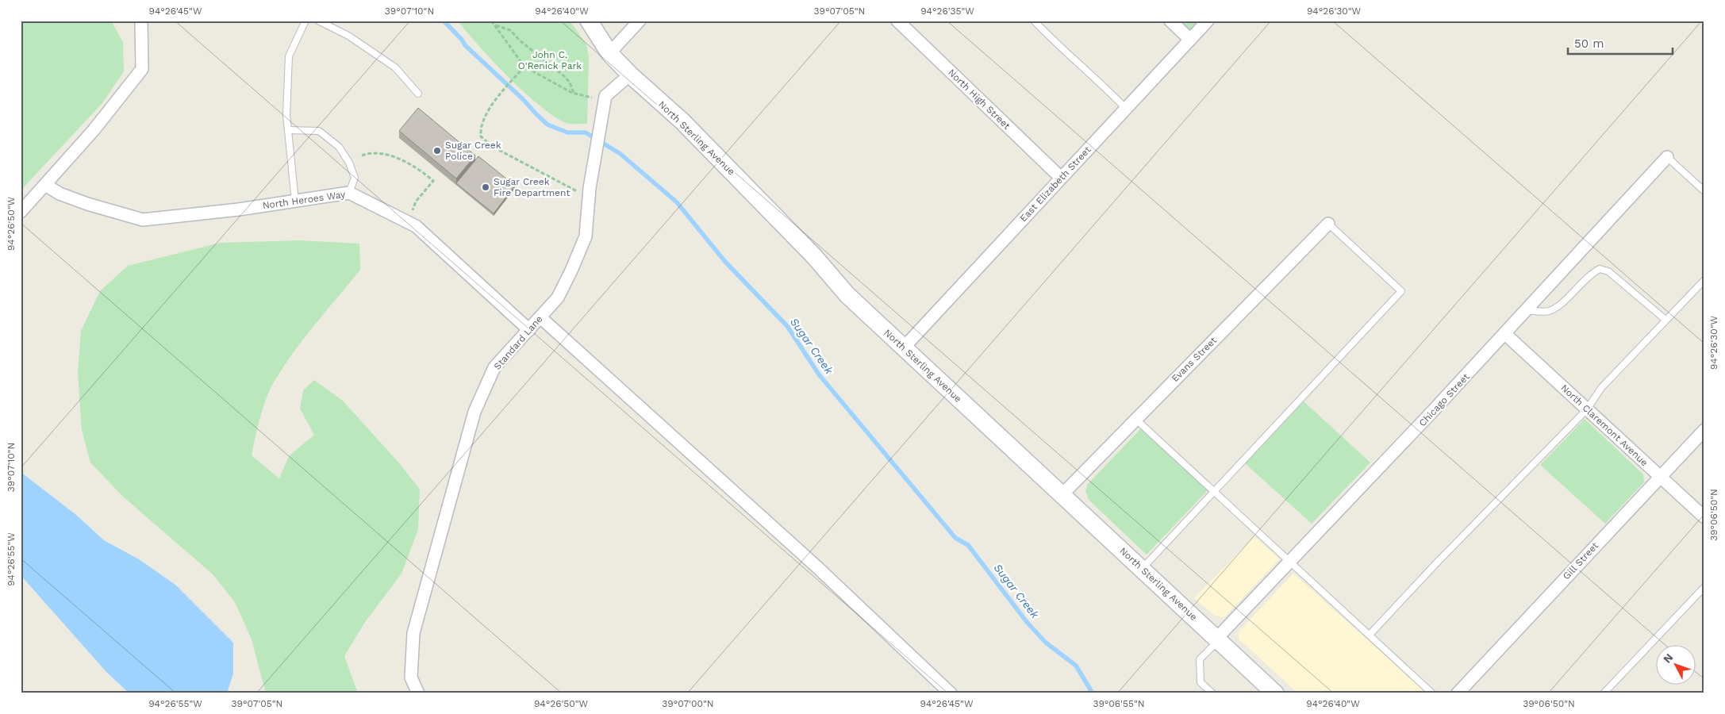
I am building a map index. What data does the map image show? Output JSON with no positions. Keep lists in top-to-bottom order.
{
  "streets": {
    "main road": ["North Sterling Avenue"],
    "street": [
      "North High Street",
      "East Elizabeth Street",
      "North Heroes Way",
      "Standard Lane",
      "Evans Street",
      "Chicago Street",
      "North Claremont Avenue",
      "Gill Street"
    ]
  },
  "crossings": [
    ["North High Street", "East Elizabeth Street"],
    ["North Sterling Avenue", "East Elizabeth Street"],
    ["North Sterling Avenue", "Standard Lane"],
    ["North Sterling Avenue", "Evans Street"],
    ["North Sterling Avenue", "Chicago Street"],
    ["North Heroes Way", "Standard Lane"],
    ["Chicago Street", "North Claremont Avenue"],
    ["North Claremont Avenue", "Gill Street"]
  ],
  "water": ["Sugar Creek"],
  "parks": ["John C. O'Renick Park"],
  "places": ["Sugar Creek Police", "Sugar Creek Fire Department"],
  "scale_bar": "50 m",
  "north": "top left",
  "coordinates": [
    "94°26'45\"W",
    "39°07'10\"N",
    "94°26'40\"W",
    "39°07'05\"N",
    "94°26'35\"W",
    "94°26'30\"W",
    "94°26'50\"W",
    "39°06'50\"N",
    "94°26'55\"W",
    "39°07'00\"N",
    "39°06'55\"N"
  ]
}
